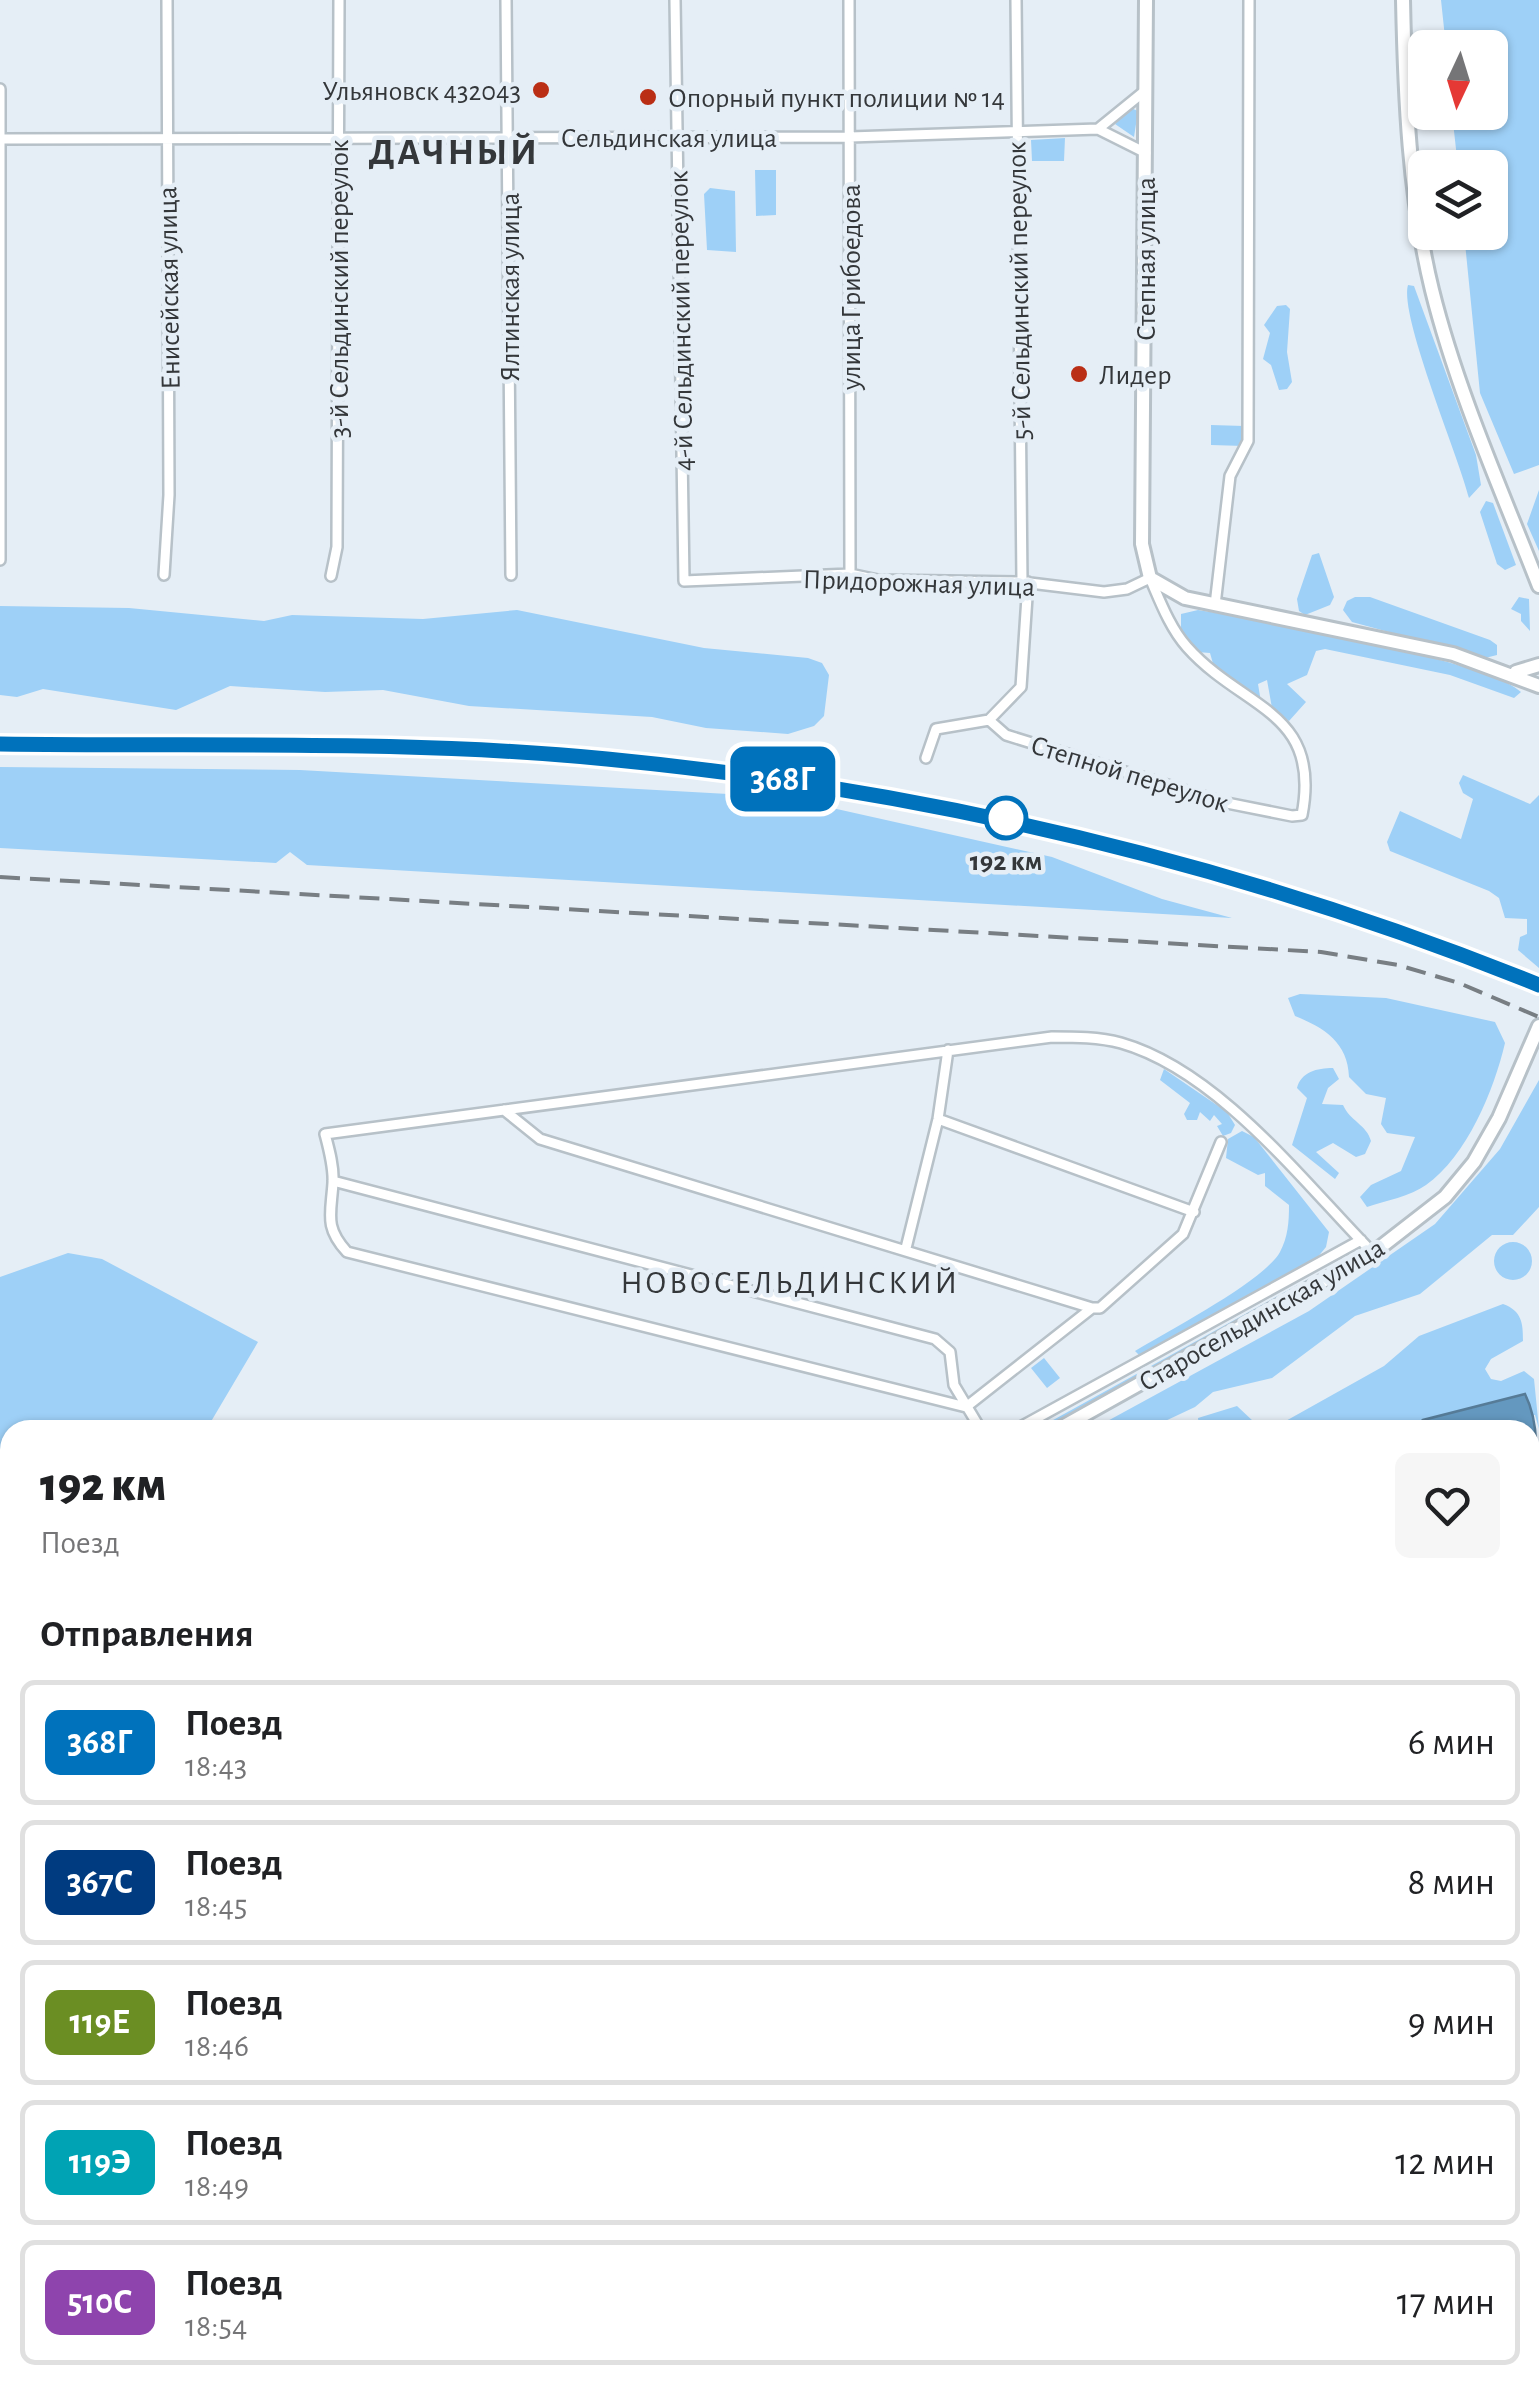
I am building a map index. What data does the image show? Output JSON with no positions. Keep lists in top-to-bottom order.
{
  "streets": {
    "main road": ["Степная улица", "Старосельдинская улица"],
    "street": [
      "Сельдинская улица",
      "Ялтинская улица",
      "улица Грибоедова",
      "Енисейская улица",
      "3-й Сельдинский переулок",
      "5-й Сельдинский переулок",
      "4-й Сельдинский переулок",
      "Придорожная улица",
      "Степной переулок"
    ]
  },
  "crossings": [
    ["Сельдинская улица", "Степная улица"],
    ["Сельдинская улица", "Ялтинская улица"],
    ["Сельдинская улица", "улица Грибоедова"],
    ["Сельдинская улица", "Енисейская улица"],
    ["Сельдинская улица", "3-й Сельдинский переулок"],
    ["Сельдинская улица", "5-й Сельдинский переулок"],
    ["Сельдинская улица", "4-й Сельдинский переулок"],
    ["Степная улица", "Придорожная улица"],
    ["Степная улица", "Степной переулок"],
    ["улица Грибоедова", "Придорожная улица"],
    ["5-й Сельдинский переулок", "Придорожная улица"],
    ["5-й Сельдинский переулок", "Степной переулок"],
    ["4-й Сельдинский переулок", "Придорожная улица"]
  ],
  "districts": ["ДАЧНЫЙ", "НОВОСЕЛЬДИНСКИЙ"],
  "places": [
    "Ульяновск 432043",
    "Опорный пункт полиции № 14",
    "Лидер",
    "192 км"
  ],
  "north": "bottom",
  "page": {
    "on_map": "368Г",
    "heading": [
      ["192 км", "Поезд"],
      "Отправления"
    ],
    "list": [
      {
        "mark": "368Г",
        "name": "Поезд",
        "note": "18:43",
        "value": "6 мин"
      },
      {
        "mark": "367С",
        "name": "Поезд",
        "note": "18:45",
        "value": "8 мин"
      },
      {
        "mark": "119Е",
        "name": "Поезд",
        "note": "18:46",
        "value": "9 мин"
      },
      {
        "mark": "119Э",
        "name": "Поезд",
        "note": "18:49",
        "value": "12 мин"
      },
      {
        "mark": "510С",
        "name": "Поезд",
        "note": "18:54",
        "value": "17 мин"
      }
    ]
  }
}
